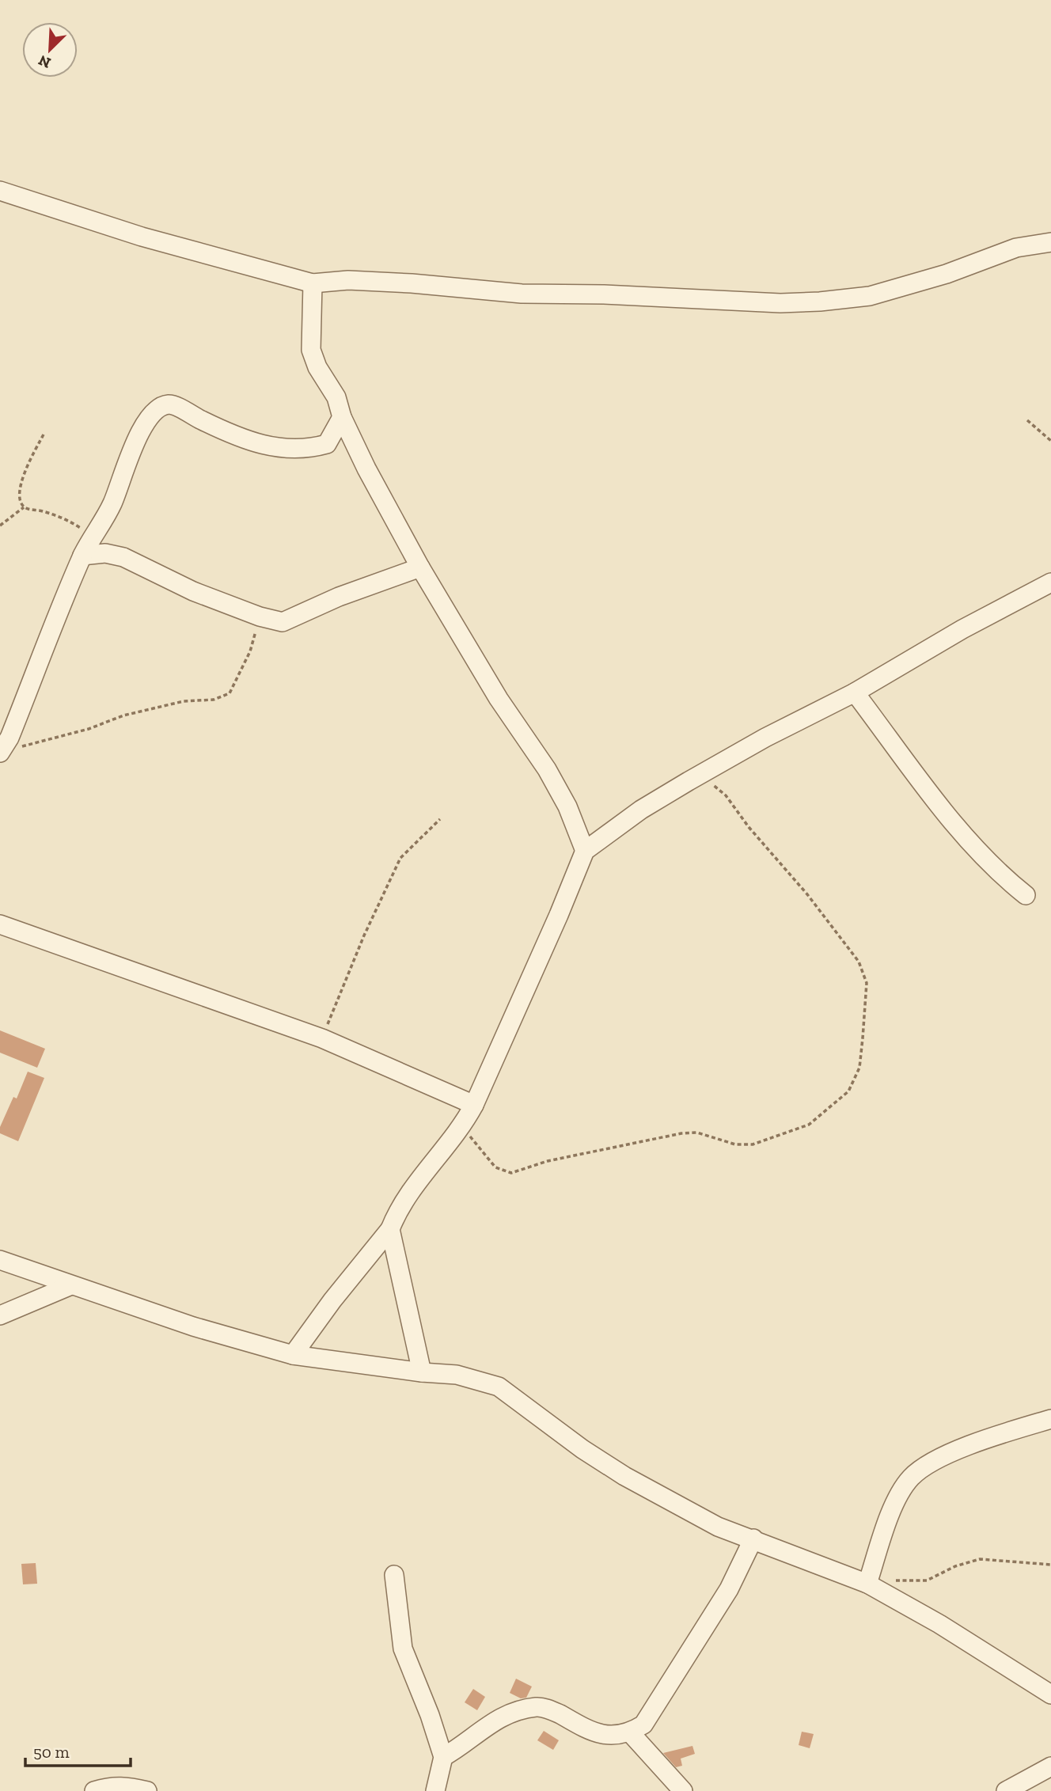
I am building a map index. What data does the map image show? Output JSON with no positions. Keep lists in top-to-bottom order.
{
  "scale_bar": "50 m",
  "north": "bottom left"
}
